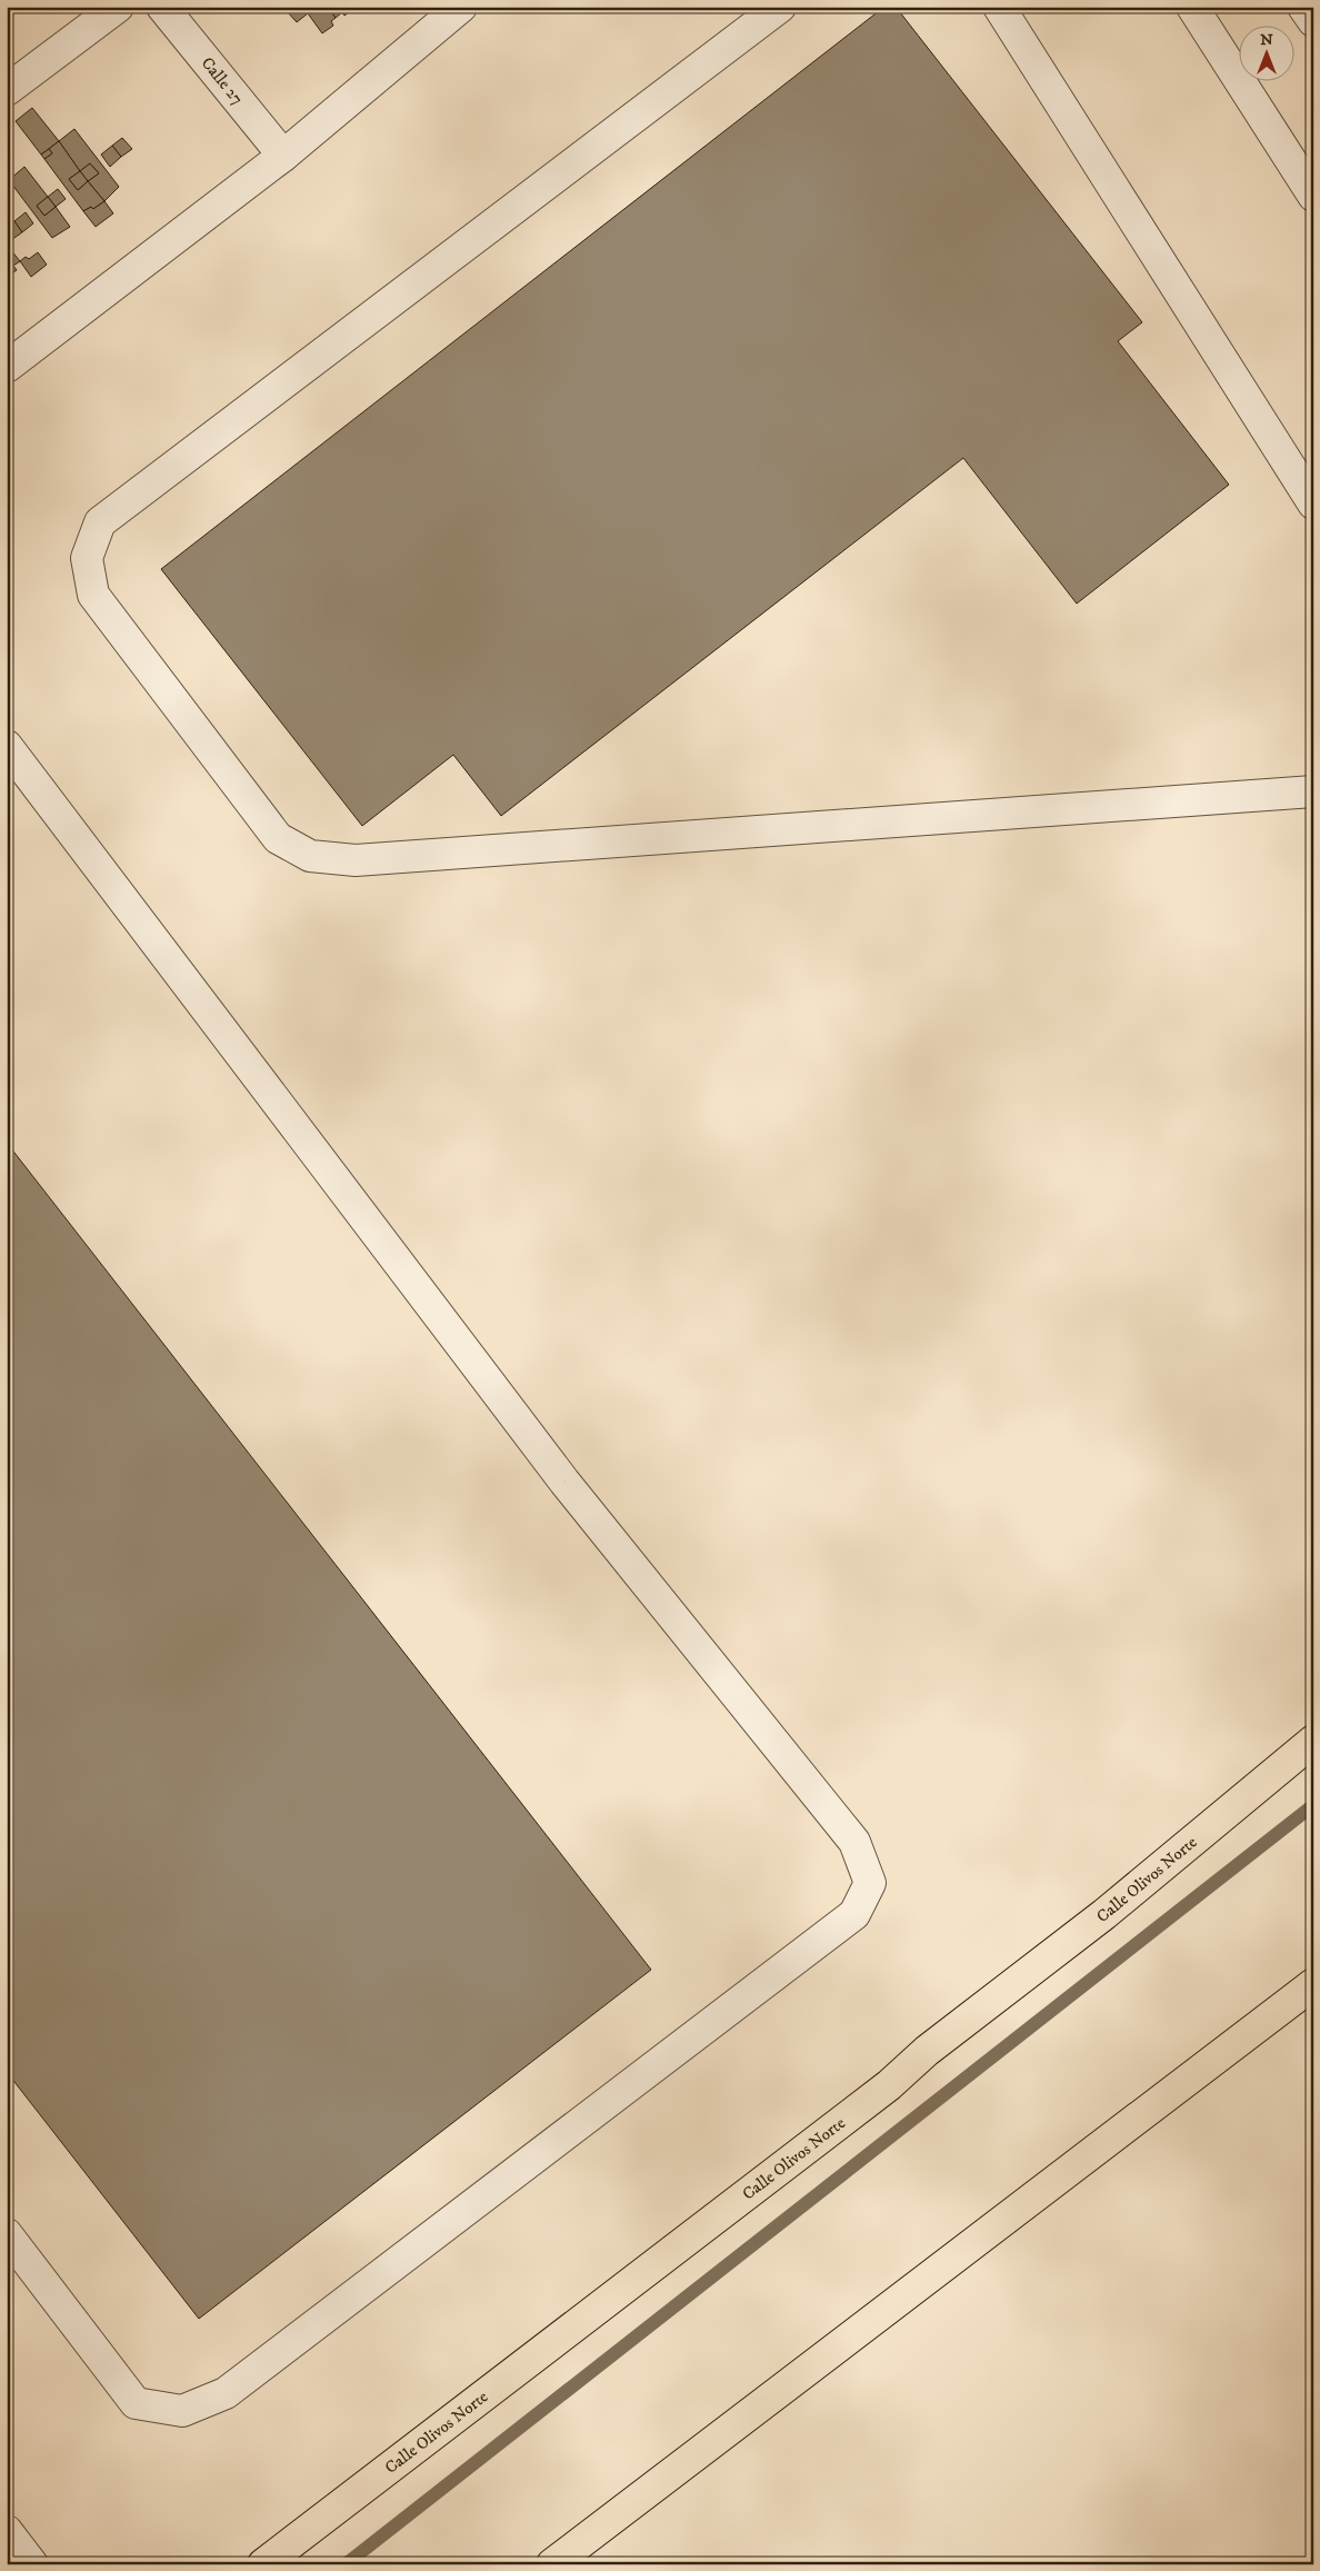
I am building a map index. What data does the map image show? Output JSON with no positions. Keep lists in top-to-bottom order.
{
  "streets": {
    "main road": ["Calle Olivos Norte"],
    "street": ["Calle 27"]
  },
  "north": "top"
}
